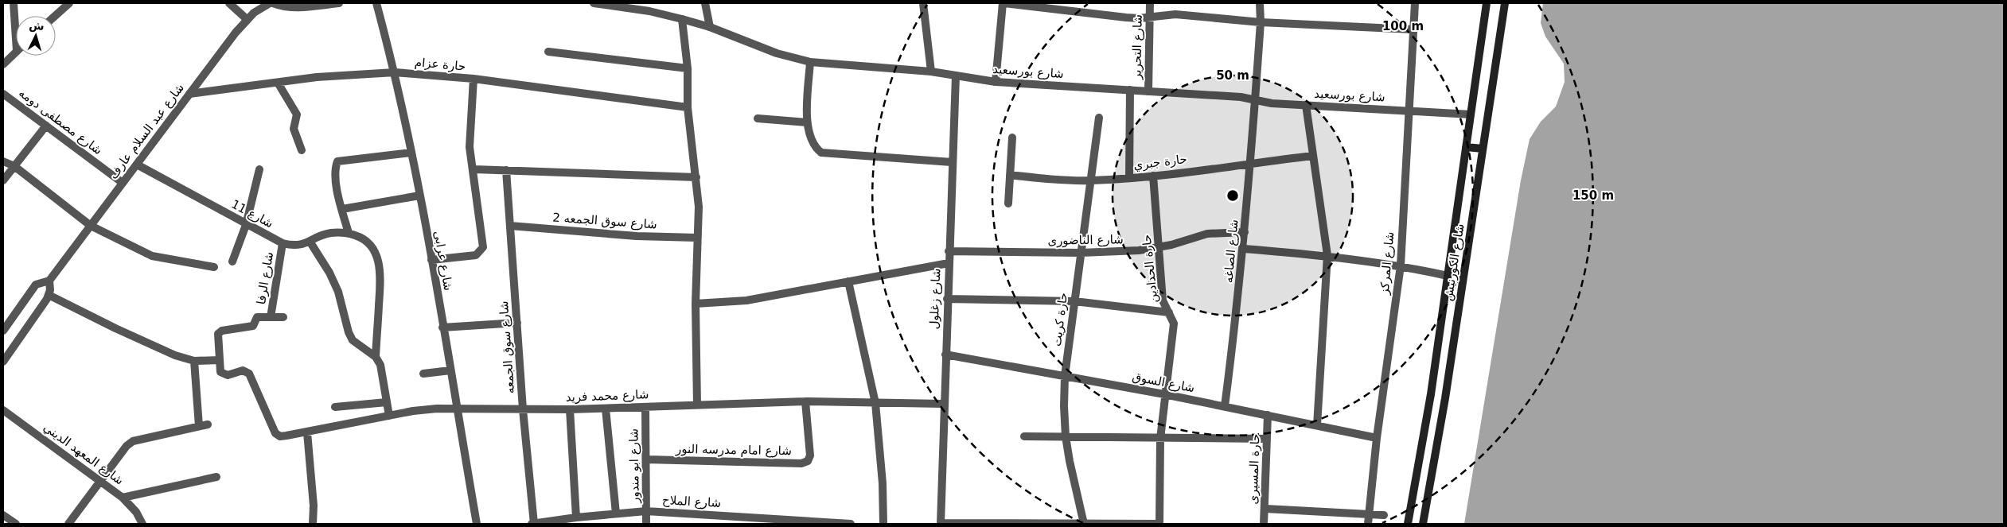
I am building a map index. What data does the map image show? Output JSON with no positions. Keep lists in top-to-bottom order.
{
  "streets": {
    "main road": ["شارع الكورنيش"],
    "street": [
      "شارع التحرير",
      "حارة عزام",
      "شارع بورسعيد",
      "شارع مصطفى دومه",
      "شارع عبد السلام عارف",
      "حارة جبري",
      "شارع 11",
      "شارع سوق الجمعه 2",
      "شارع الناضورى",
      "شارع الصاغه",
      "شارع عرابى",
      "شارع المركز",
      "حارة الحدادين",
      "شارع الرفا",
      "شارع زغلول",
      "حارة كريت",
      "شارع سوق الجمعه",
      "شارع السوق",
      "شارع محمد فريد",
      "شارع امام مدرسه النور",
      "شارع المعهد الديني",
      "شارع ابو مندور",
      "حارة المسيرى",
      "شارع الملاح"
    ]
  },
  "crossings": [
    ["شارع التحرير", "شارع بورسعيد"],
    ["حارة عزام", "شارع عبد السلام عارف"],
    ["حارة عزام", "شارع عرابى"],
    ["شارع بورسعيد", "شارع الصاغه"],
    ["شارع بورسعيد", "شارع الكورنيش"],
    ["شارع بورسعيد", "شارع المركز"],
    ["شارع بورسعيد", "شارع زغلول"],
    ["شارع مصطفى دومه", "شارع عبد السلام عارف"],
    ["شارع عبد السلام عارف", "شارع 11"],
    ["حارة جبري", "شارع الصاغه"],
    ["حارة جبري", "حارة الحدادين"],
    ["حارة جبري", "حارة كريت"],
    ["شارع 11", "شارع الرفا"],
    ["شارع سوق الجمعه 2", "شارع سوق الجمعه"],
    ["شارع الناضورى", "شارع الصاغه"],
    ["شارع الناضورى", "حارة الحدادين"],
    ["شارع الناضورى", "شارع زغلول"],
    ["شارع الناضورى", "حارة كريت"],
    ["شارع الصاغه", "شارع السوق"],
    ["شارع عرابى", "شارع محمد فريد"],
    ["شارع المركز", "شارع السوق"],
    ["حارة الحدادين", "شارع السوق"],
    ["شارع زغلول", "شارع السوق"],
    ["شارع زغلول", "شارع محمد فريد"],
    ["حارة كريت", "شارع السوق"],
    ["شارع سوق الجمعه", "شارع محمد فريد"],
    ["شارع سوق الجمعه", "شارع الملاح"],
    ["شارع السوق", "حارة المسيرى"],
    ["شارع محمد فريد", "شارع امام مدرسه النور"],
    ["شارع محمد فريد", "شارع ابو مندور"],
    ["شارع امام مدرسه النور", "شارع ابو مندور"],
    ["شارع ابو مندور", "شارع الملاح"]
  ],
  "north": "top",
  "rings": ["100 m", "50 m", "150 m"]
}
